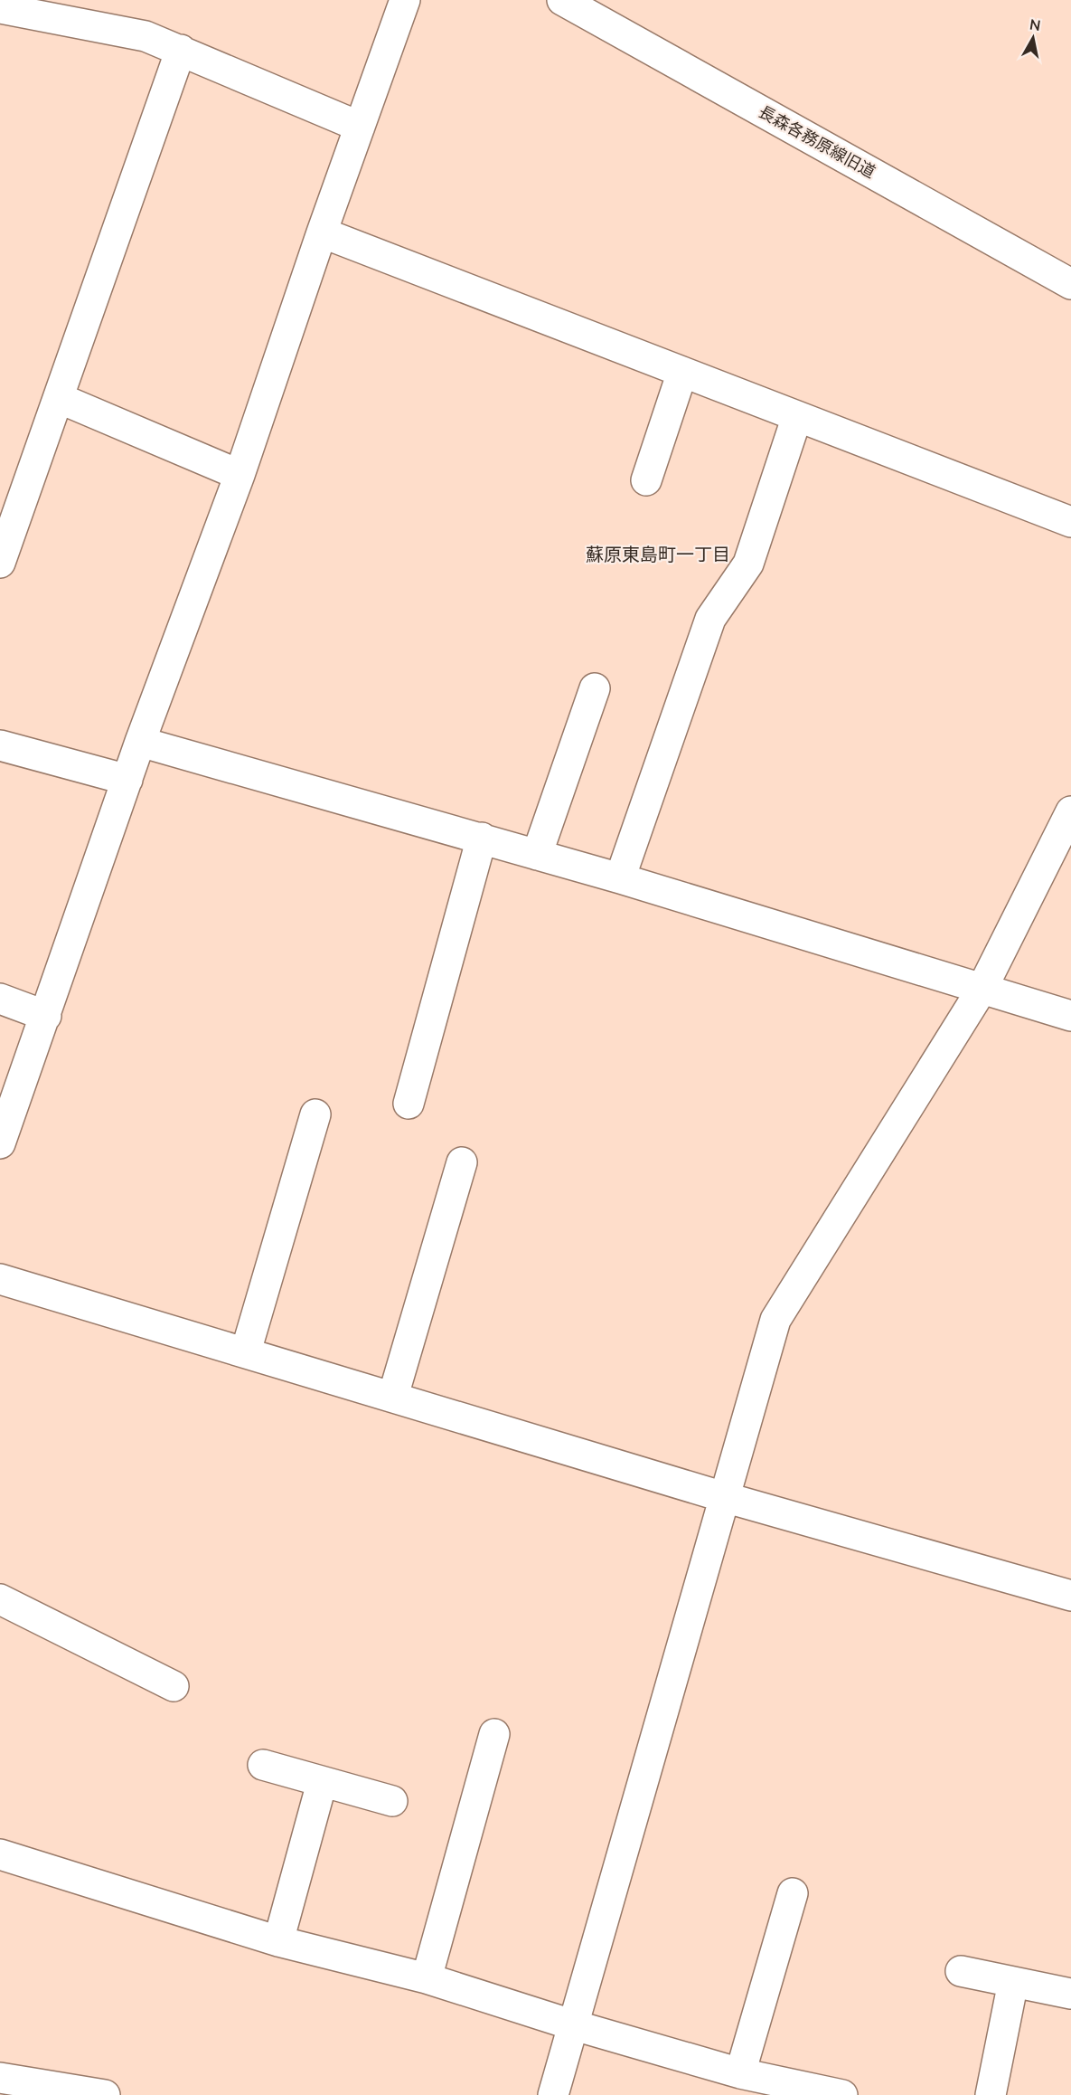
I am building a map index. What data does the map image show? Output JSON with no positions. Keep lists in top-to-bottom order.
{
  "streets": {
    "street": ["長森各務原線旧道"]
  },
  "districts": ["蘇原東島町一丁目"],
  "north": "top"
}
